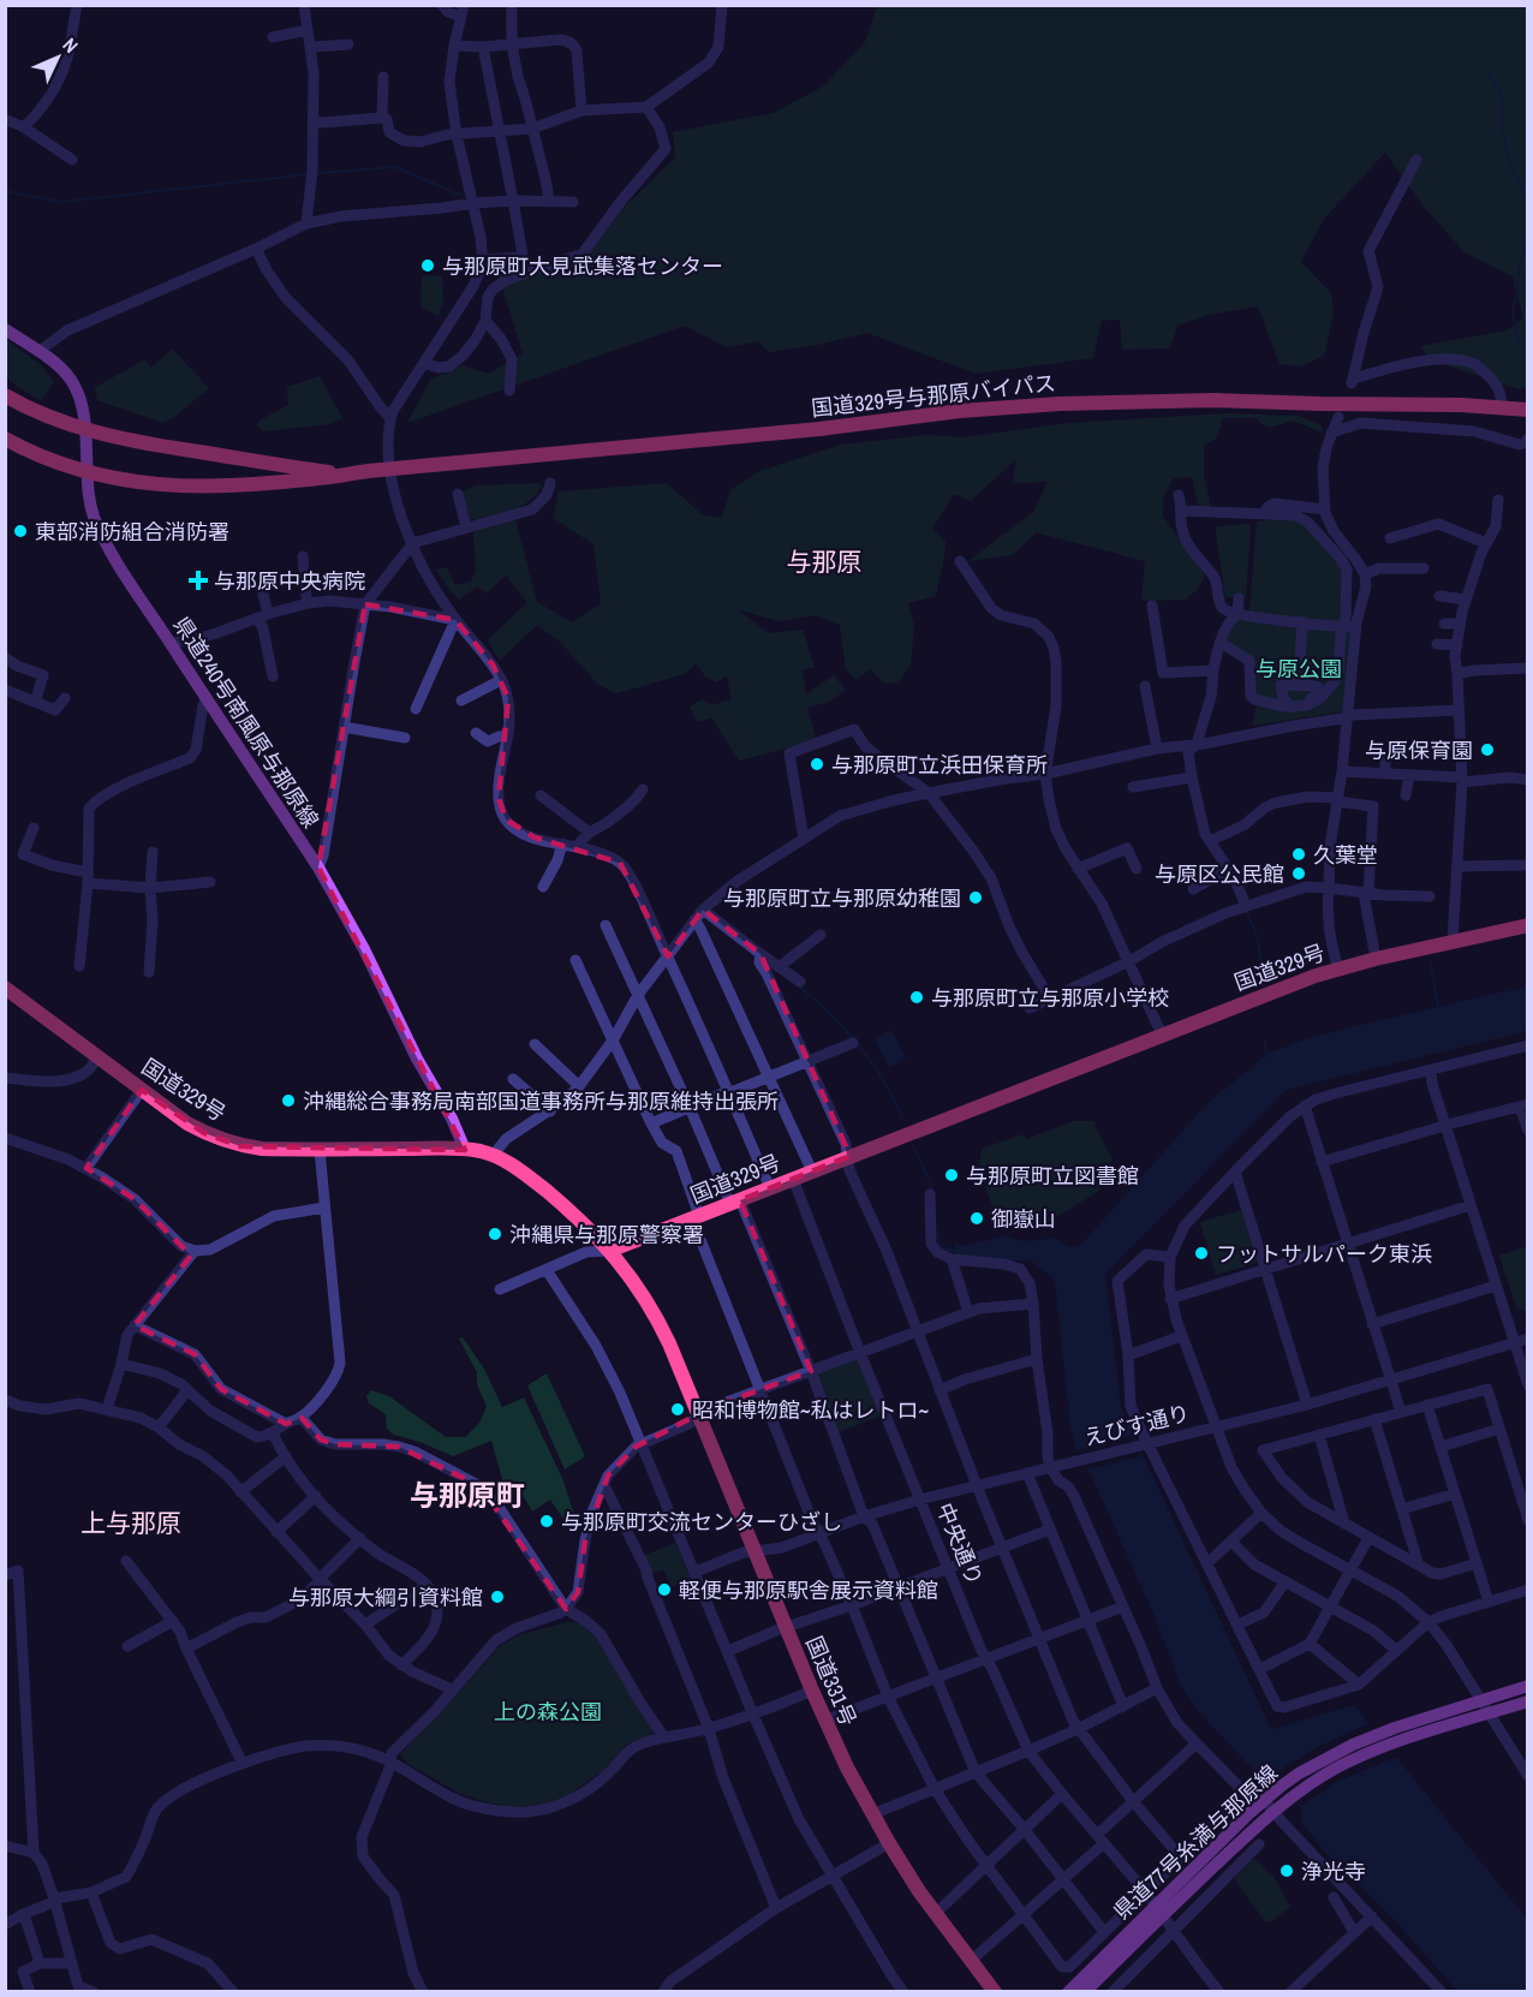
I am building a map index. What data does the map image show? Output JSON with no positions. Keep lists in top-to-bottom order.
{
  "streets": {
    "highway": ["国道329号与那原バイパス", "国道329号", "国道331号"],
    "main road": ["県道240号南風原与那原線", "県道77号糸満与那原線"],
    "street": ["えびす通り", "中央通り"]
  },
  "crossings": [
    ["国道329号与那原バイパス", "県道240号南風原与那原線"],
    ["県道240号南風原与那原線", "国道329号"],
    ["国道329号", "中央通り"],
    ["国道329号", "国道331号"],
    ["えびす通り", "中央通り"],
    ["えびす通り", "国道331号"],
    ["中央通り", "県道77号糸満与那原線"]
  ],
  "districts": ["与那原", "与那原町", "上与那原"],
  "parks": ["与原公園", "上の森公園"],
  "places": {
    "other": [
      "与那原町大見武集落センター",
      "東部消防組合消防署",
      "与原保育園",
      "与那原町立浜田保育所",
      "久葉堂",
      "与原区公民館",
      "与那原町立与那原幼稚園",
      "与那原町立与那原小学校",
      "沖縄総合事務局南部国道事務所与那原維持出張所",
      "与那原町立図書館",
      "御嶽山",
      "沖縄県与那原警察署",
      "フットサルパーク東浜",
      "昭和博物館~私はレトロ~",
      "与那原町交流センターひざし",
      "軽便与那原駅舎展示資料館",
      "与那原大綱引資料館",
      "浄光寺"
    ],
    "health": ["与那原中央病院"]
  },
  "north": "top right"
}
